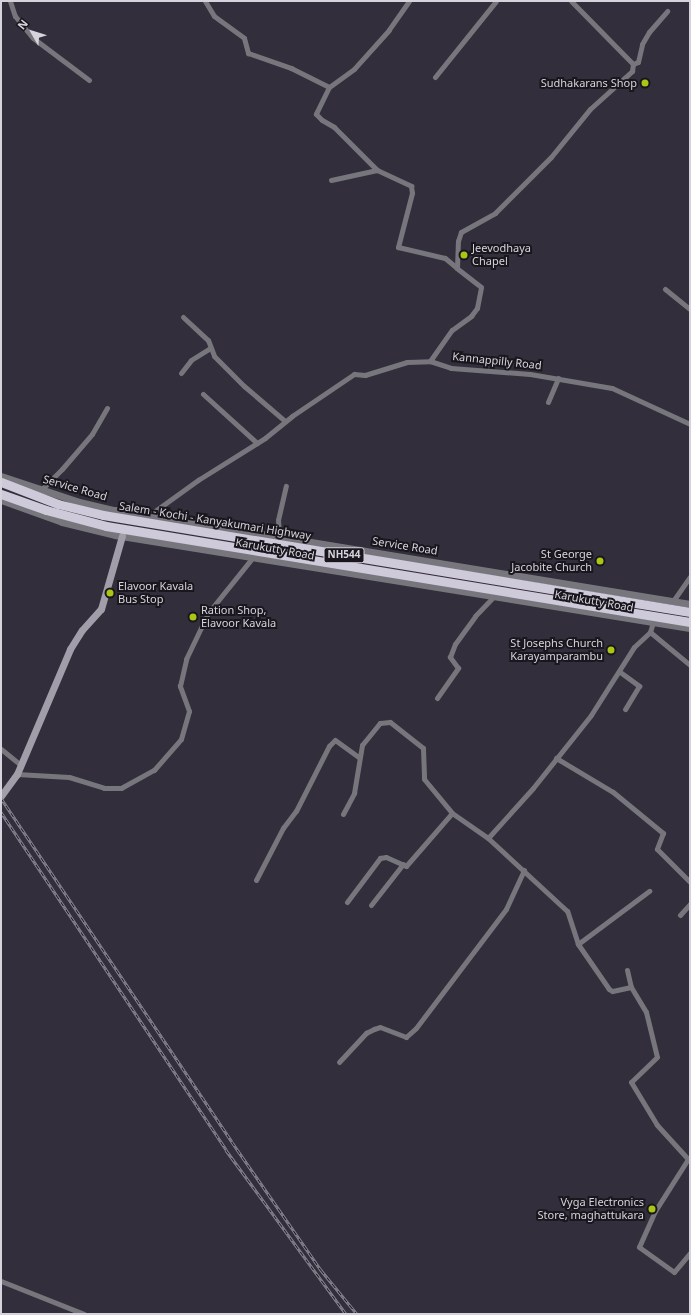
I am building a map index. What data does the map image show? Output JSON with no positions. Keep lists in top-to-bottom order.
{
  "streets": {
    "highway": ["Salem - Kochi - Kanyakumari Highway", "NH544"],
    "street": ["Kannappilly Road", "Service Road", "Karukutty Road"]
  },
  "crossings": [
    ["Kannappilly Road", "Service Road"],
    ["Kannappilly Road", "Salem - Kochi - Kanyakumari Highway"],
    ["Service Road", "Salem - Kochi - Kanyakumari Highway"],
    ["Salem - Kochi - Kanyakumari Highway", "Karukutty Road"]
  ],
  "places": [
    "Sudhakarans Shop",
    "Jeevodhaya Chapel",
    "St George Jacobite Church",
    "Elavoor Kavala Bus Stop",
    "Ration Shop, Elavoor Kavala",
    "St Josephs Church Karayamparambu",
    "Vyga Electronics Store, maghattukara"
  ],
  "north": "top left"
}
